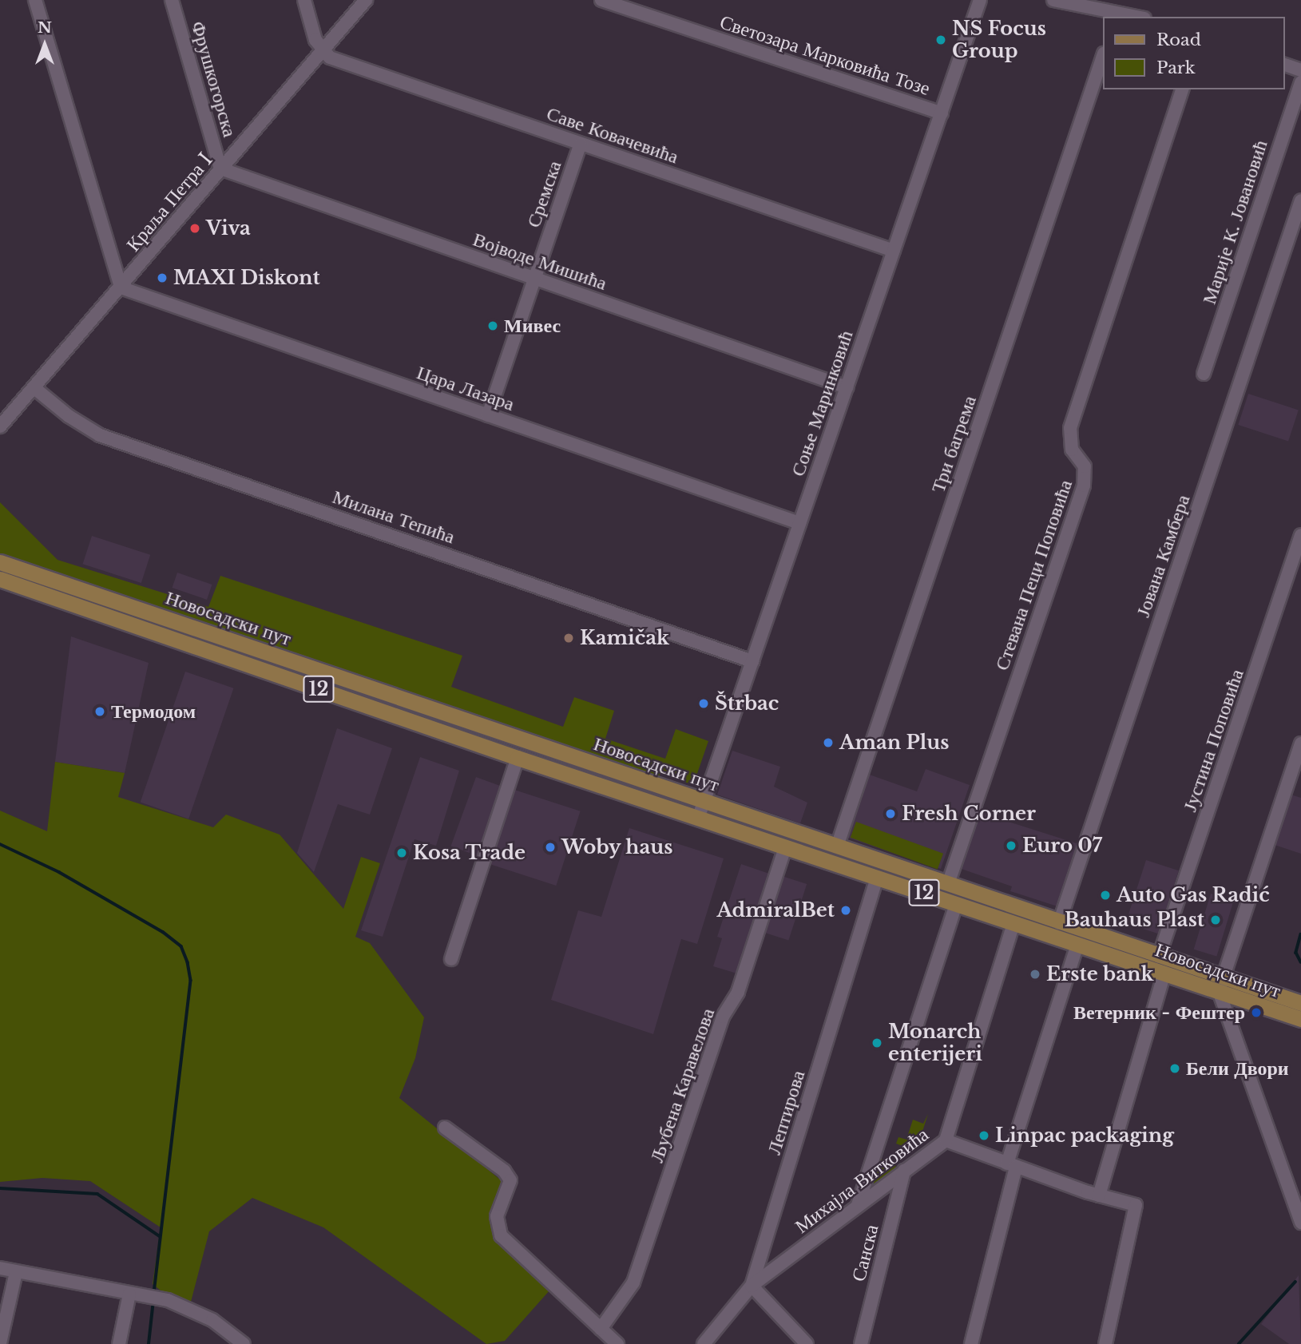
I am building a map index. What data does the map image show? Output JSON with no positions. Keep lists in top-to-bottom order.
{
  "streets": {
    "main road": ["Новосадски пут", "12"],
    "street": [
      "Светозара Марковића Тозе",
      "Фрушкогорска",
      "Саве Ковачевића",
      "Сремска",
      "Краља Петра I",
      "Марије К. Јовановић",
      "Војводе Мишића",
      "Цара Лазара",
      "Соње Маринковић",
      "Три багрема",
      "Милана Тепића",
      "Јована Камбера",
      "Стевана Пеци Поповића",
      "Јустина Поповића",
      "Љубена Каравелова",
      "Лептирова",
      "Михајла Витковића",
      "Санска"
    ]
  },
  "crossings": [
    ["Светозара Марковића Тозе", "Соње Маринковић"],
    ["Фрушкогорска", "Краља Петра I"],
    ["Фрушкогорска", "Војводе Мишића"],
    ["Саве Ковачевића", "Сремска"],
    ["Саве Ковачевића", "Краља Петра I"],
    ["Саве Ковачевића", "Соње Маринковић"],
    ["Сремска", "Војводе Мишића"],
    ["Сремска", "Цара Лазара"],
    ["Краља Петра I", "Војводе Мишића"],
    ["Краља Петра I", "Цара Лазара"],
    ["Краља Петра I", "Милана Тепића"],
    ["Војводе Мишића", "Соње Маринковић"],
    ["Цара Лазара", "Соње Маринковић"],
    ["Соње Маринковић", "Милана Тепића"],
    ["Соње Маринковић", "Новосадски пут"],
    ["Три багрема", "Новосадски пут"],
    ["Јована Камбера", "Новосадски пут"],
    ["Стевана Пеци Поповића", "Новосадски пут"],
    ["Новосадски пут", "Јустина Поповића"],
    ["Новосадски пут", "Љубена Каравелова"],
    ["Новосадски пут", "Лептирова"],
    ["Новосадски пут", "Михајла Витковића"],
    ["Лептирова", "Михајла Витковића"],
    ["Михајла Витковића", "Санска"]
  ],
  "places": [
    "NS Focus Group",
    "Viva",
    "MAXI Diskont",
    "Мивес",
    "Kamičak",
    "Štrbac",
    "Термодом",
    "Aman Plus",
    "Fresh Corner",
    "Euro 07",
    "Woby haus",
    "Kosa Trade",
    "Auto Gas Radić",
    "AdmiralBet",
    "Bauhaus Plast",
    "Erste bank",
    "Ветерник - Фештер",
    "Monarch enterijeri",
    "Бели Двори",
    "Linpac packaging"
  ],
  "legend": ["Road", "Park"],
  "north": "top"
}
